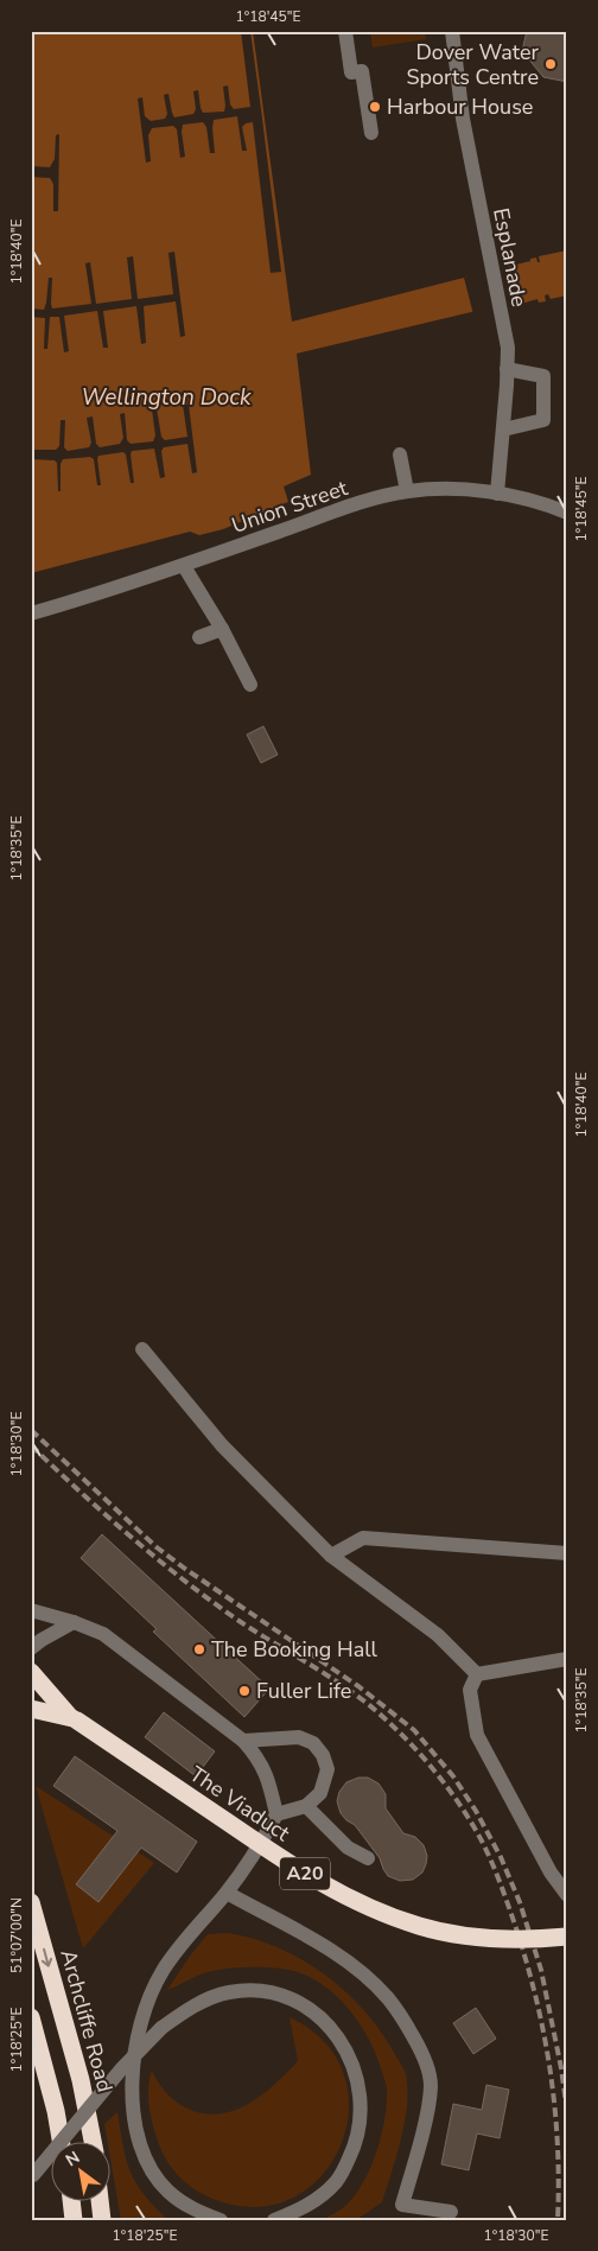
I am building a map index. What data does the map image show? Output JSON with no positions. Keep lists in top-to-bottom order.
{
  "streets": {
    "highway": ["The Viaduct", "A20", "Archcliffe Road"],
    "street": ["Esplanade", "Union Street"]
  },
  "crossings": [
    ["Esplanade", "Union Street"]
  ],
  "water": ["Wellington Dock"],
  "places": [
    "Dover Water Sports Centre",
    "Harbour House",
    "The Booking Hall",
    "Fuller Life"
  ],
  "north": "top left",
  "coordinates": [
    "1°18'45\"E",
    "1°18'40\"E",
    "1°18'35\"E",
    "1°18'30\"E",
    "51°07'00\"N",
    "1°18'25\"E"
  ]
}
